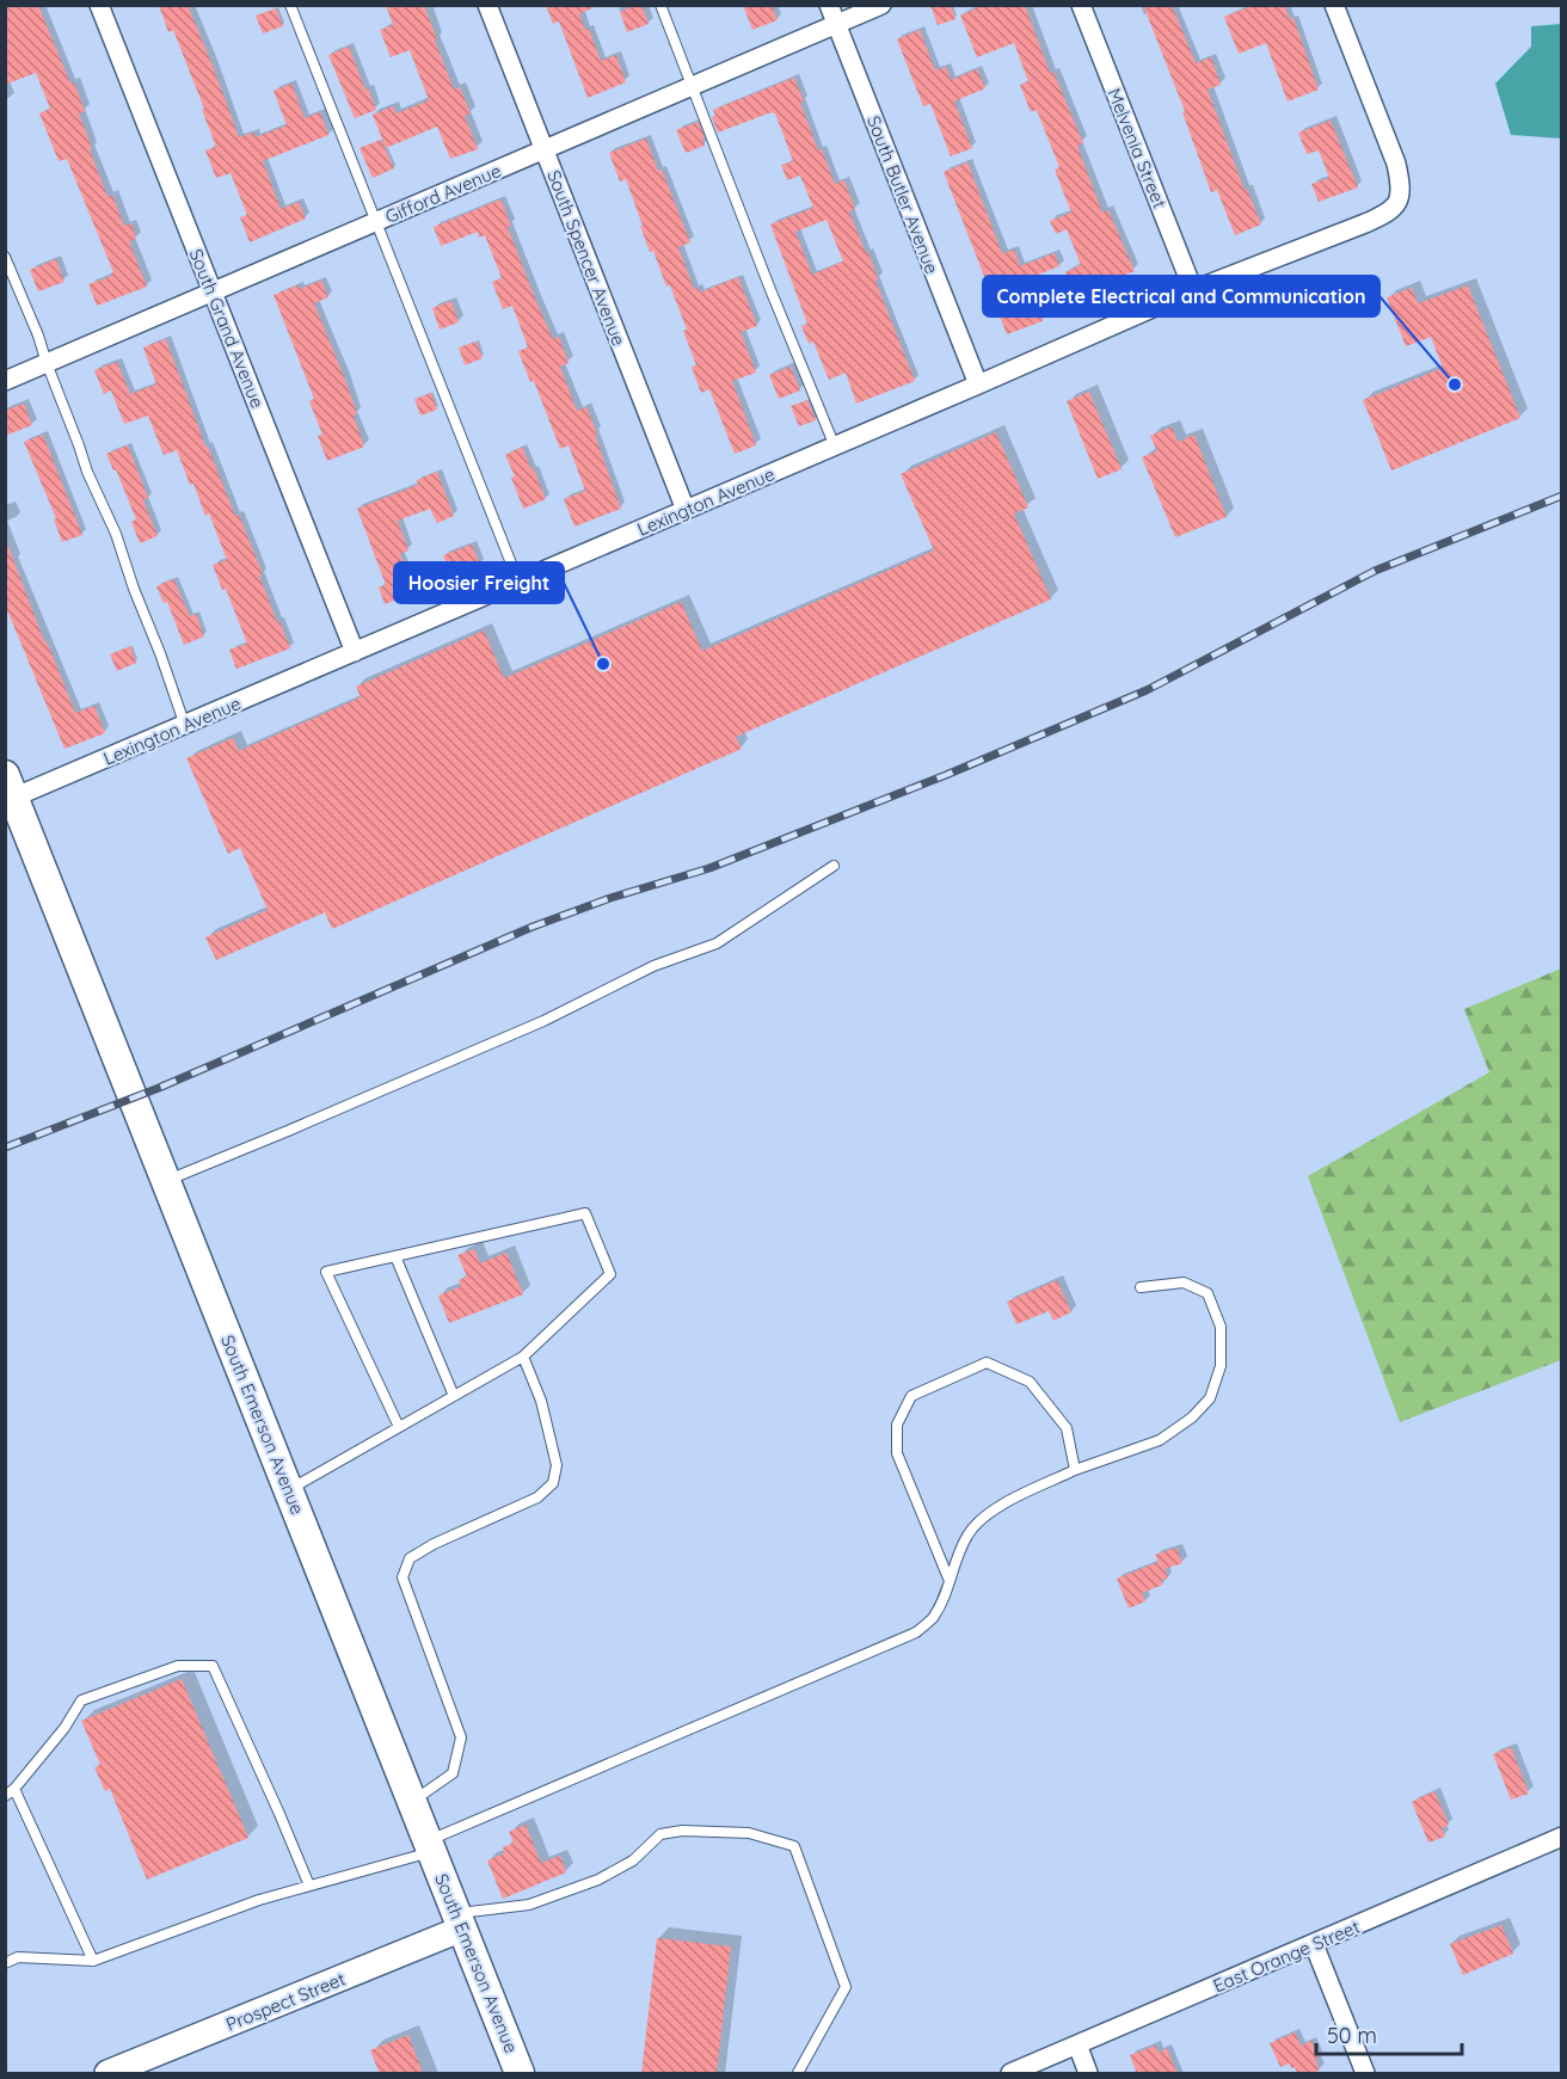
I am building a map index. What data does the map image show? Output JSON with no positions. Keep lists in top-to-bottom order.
{
  "streets": {
    "main road": ["South Emerson Avenue", "Prospect Street"],
    "street": [
      "Melvenia Street",
      "Gifford Avenue",
      "South Butler Avenue",
      "South Spencer Avenue",
      "South Grand Avenue",
      "Lexington Avenue",
      "East Orange Street"
    ]
  },
  "crossings": [
    ["Melvenia Street", "Lexington Avenue"],
    ["Gifford Avenue", "South Butler Avenue"],
    ["Gifford Avenue", "South Spencer Avenue"],
    ["Gifford Avenue", "South Grand Avenue"],
    ["South Butler Avenue", "Lexington Avenue"],
    ["South Spencer Avenue", "Lexington Avenue"],
    ["South Grand Avenue", "Lexington Avenue"],
    ["Lexington Avenue", "South Emerson Avenue"],
    ["South Emerson Avenue", "Prospect Street"]
  ],
  "places": ["Complete Electrical and Communication", "Hoosier Freight"],
  "scale_bar": "50 m"
}
